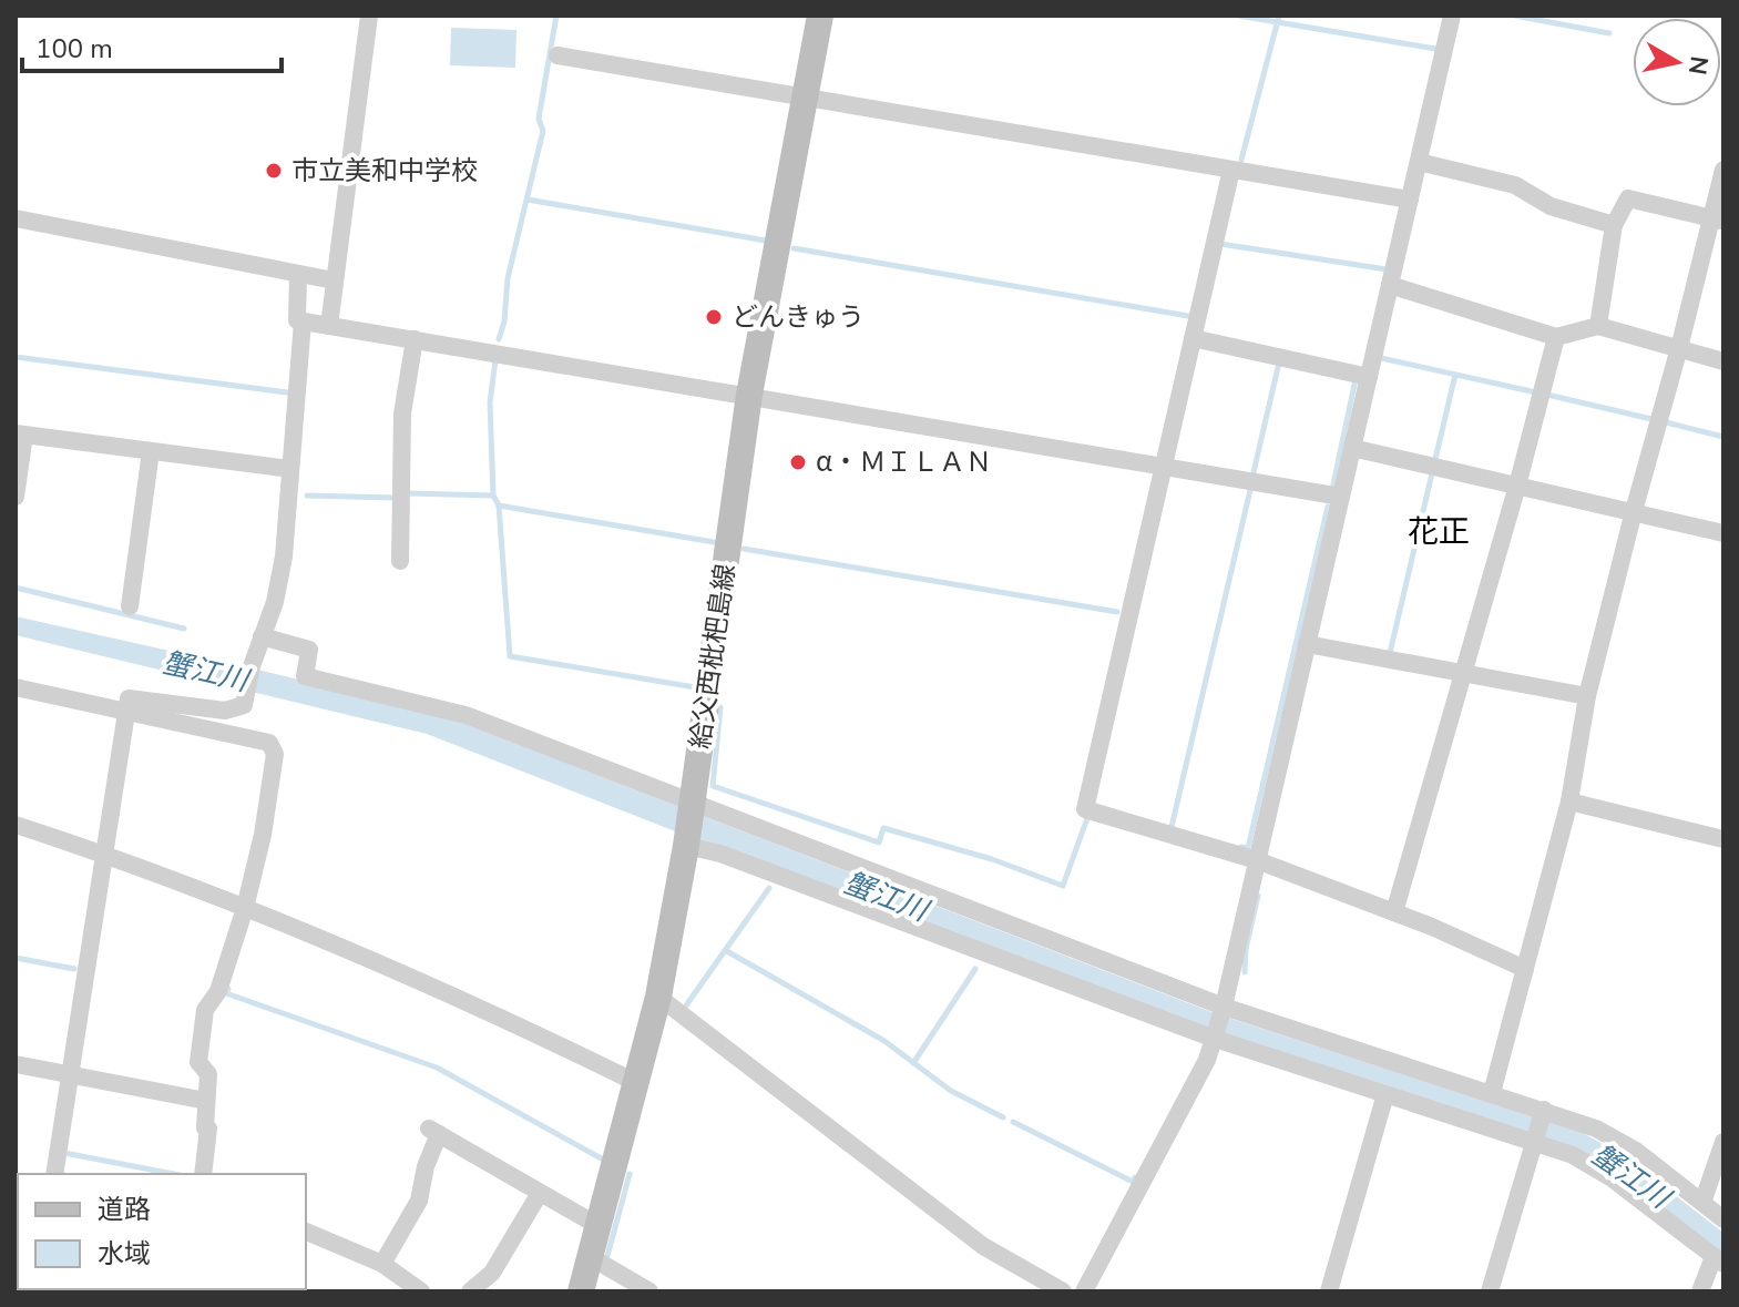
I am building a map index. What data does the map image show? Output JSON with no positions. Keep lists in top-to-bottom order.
{
  "streets": {
    "main road": ["給父西枇杷島線"]
  },
  "districts": ["花正"],
  "water": ["蟹江川"],
  "places": ["市立美和中学校", "どんきゅう", "α・ＭＩＬＡＮ"],
  "legend": ["道路", "水域"],
  "scale_bar": "100 m",
  "north": "right"
}
